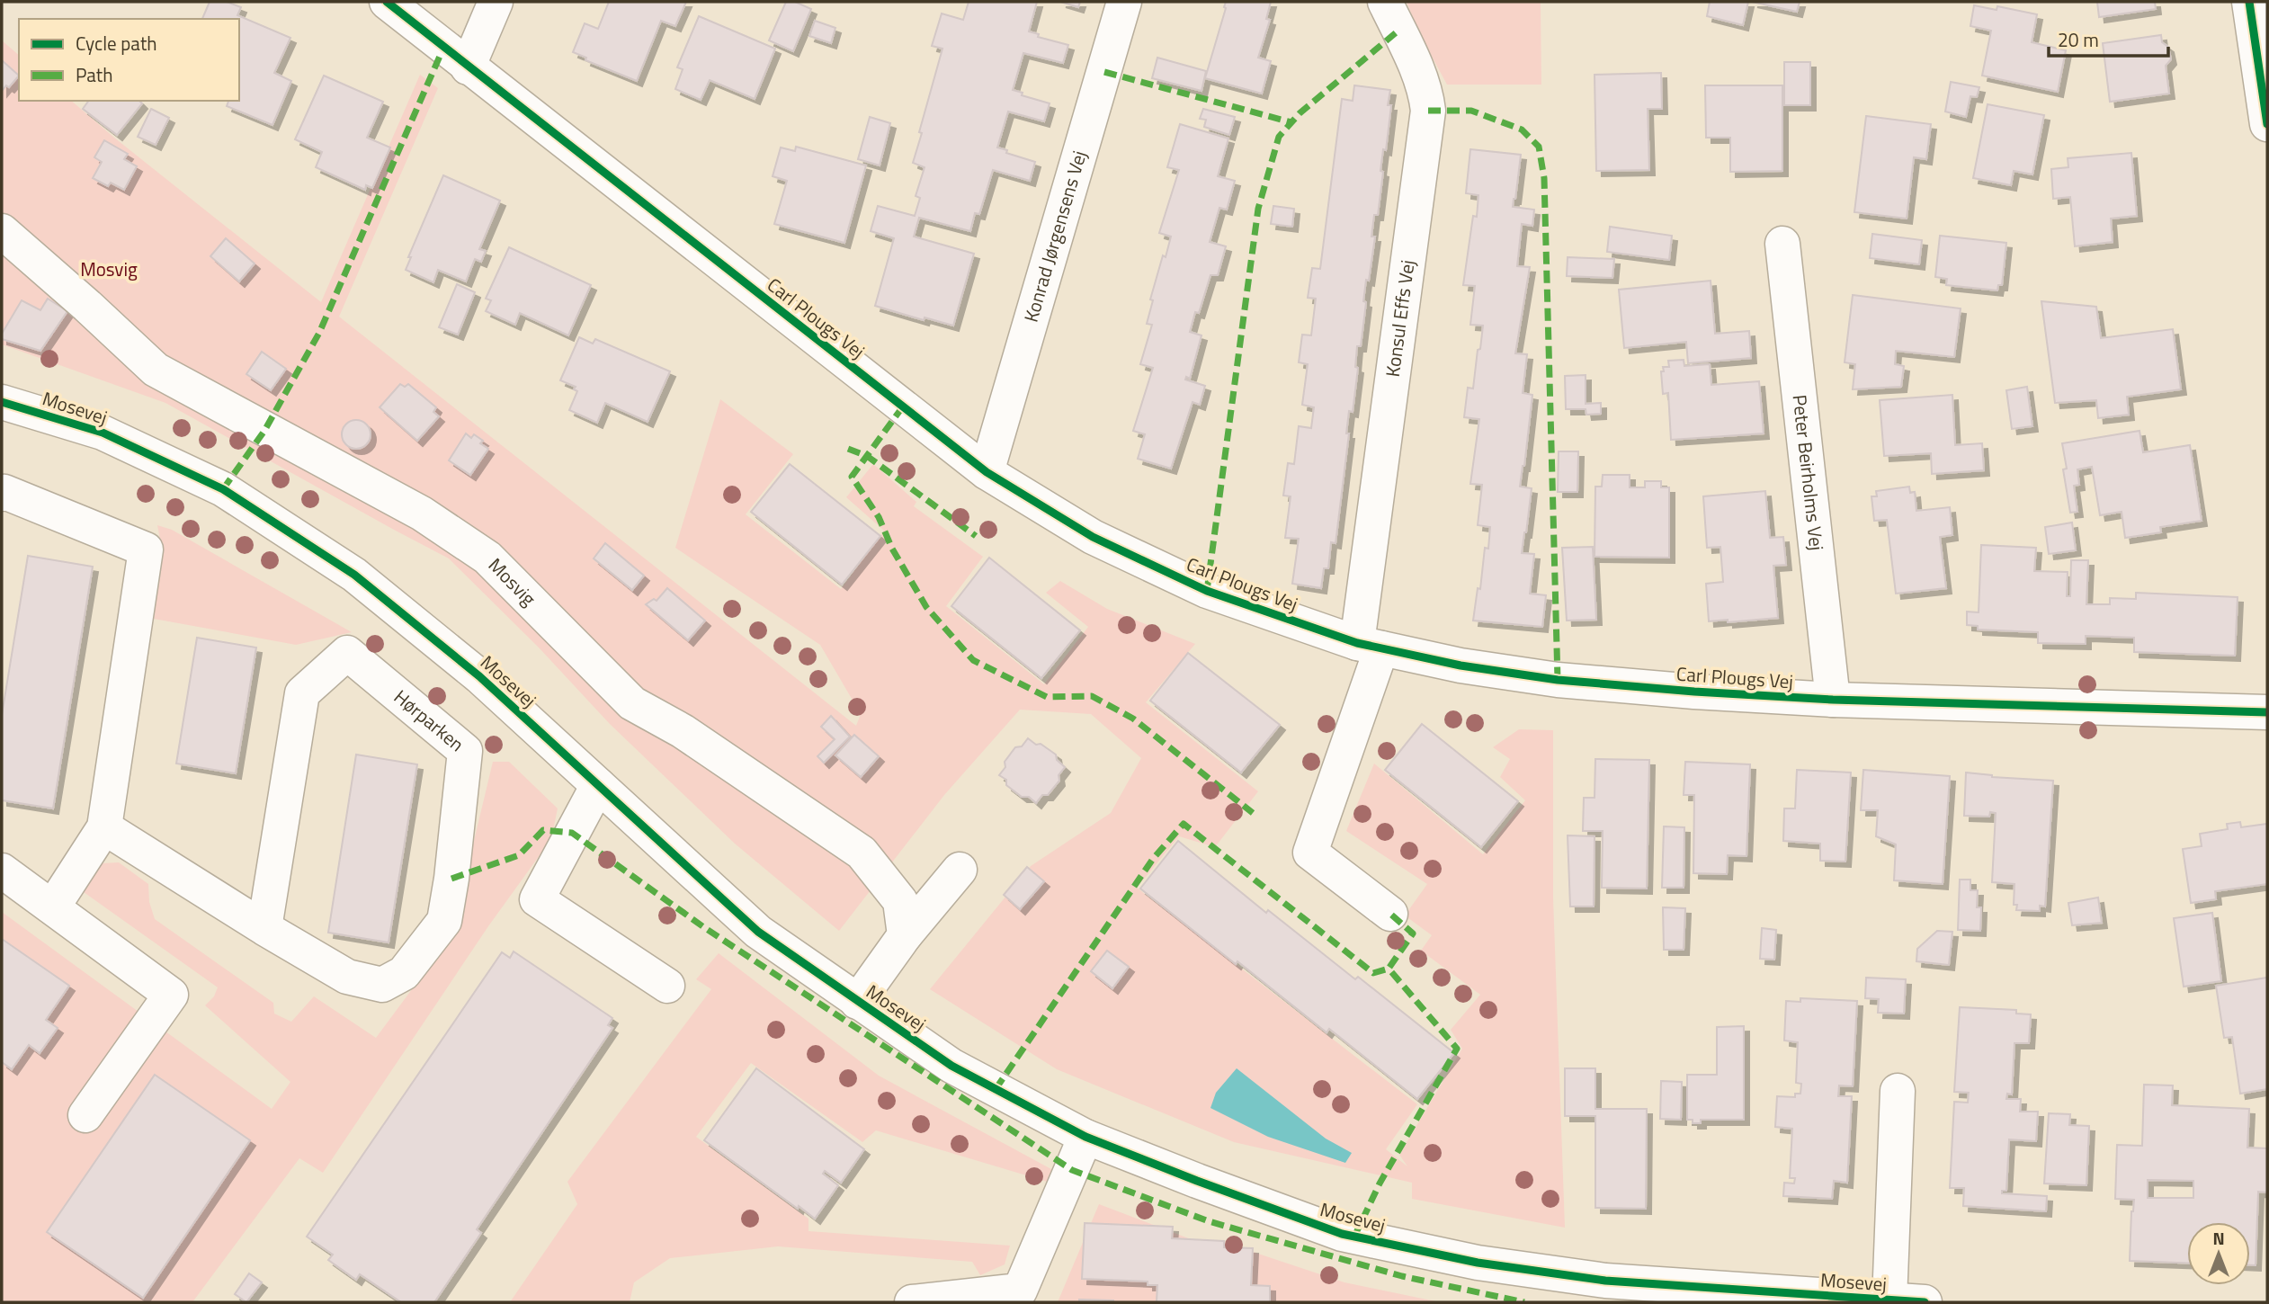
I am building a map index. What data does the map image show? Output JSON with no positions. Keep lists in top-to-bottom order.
{
  "streets": {
    "street": [
      "Konrad Jørgensens Vej",
      "Carl Plougs Vej",
      "Konsul Effs Vej",
      "Mosevej",
      "Peter Beirholms Vej",
      "Mosvig",
      "Hørparken"
    ]
  },
  "crossings": [
    ["Konrad Jørgensens Vej", "Carl Plougs Vej"],
    ["Carl Plougs Vej", "Konsul Effs Vej"],
    ["Carl Plougs Vej", "Peter Beirholms Vej"]
  ],
  "parks": ["Mosvig"],
  "legend": ["Cycle path", "Path"],
  "scale_bar": "20 m",
  "north": "top"
}
